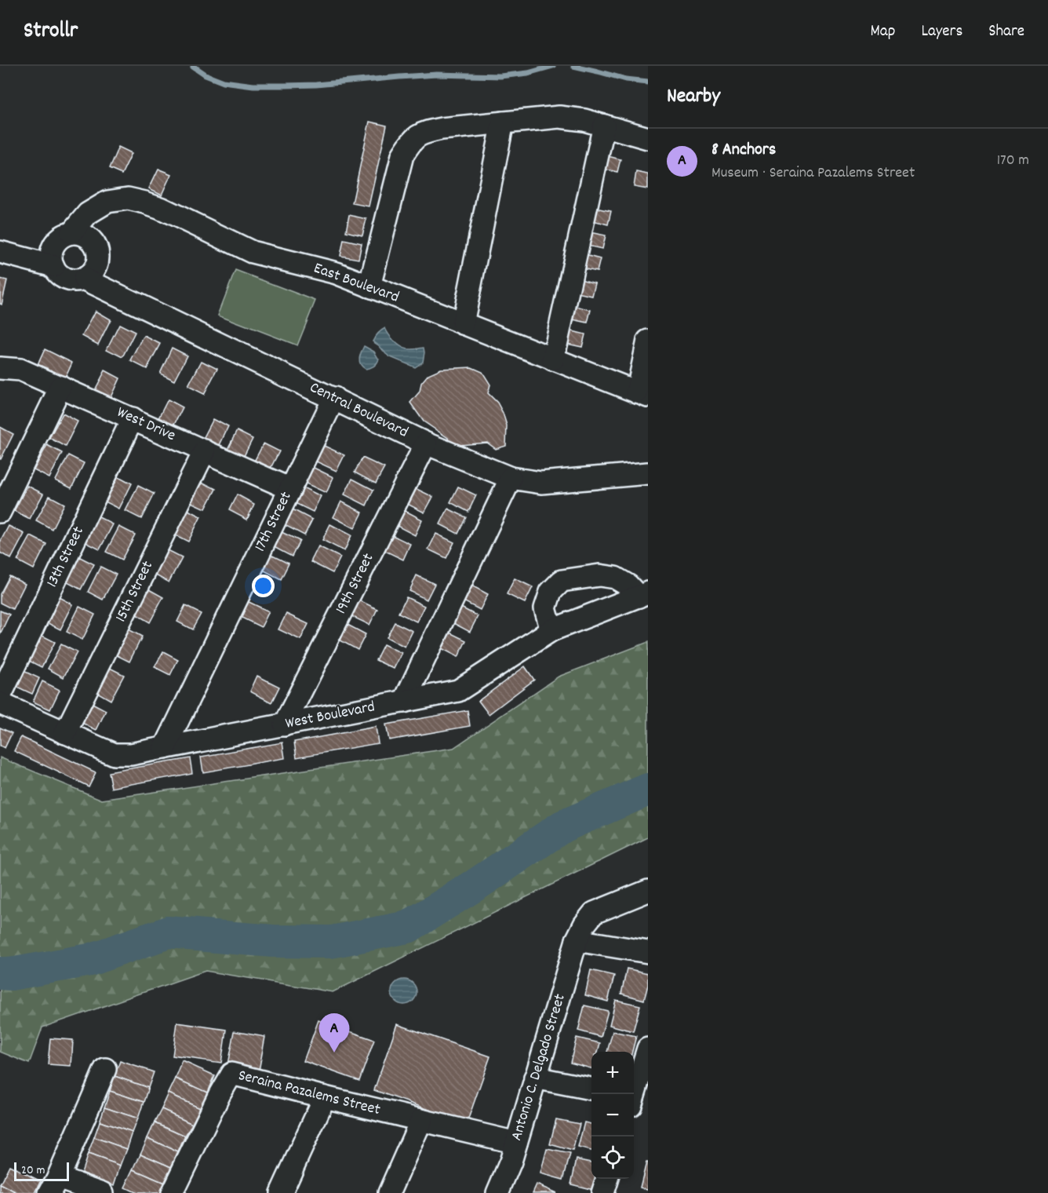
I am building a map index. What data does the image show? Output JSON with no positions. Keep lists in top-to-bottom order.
{
  "streets": {
    "street": [
      "East Boulevard",
      "Central Boulevard",
      "West Drive",
      "17th Street",
      "13th Street",
      "19th Street",
      "15th Street",
      "West Boulevard",
      "Antonio C. Delgado Street",
      "Seraina Pazalems Street"
    ]
  },
  "crossings": [
    ["East Boulevard", "Central Boulevard"],
    ["Central Boulevard", "17th Street"],
    ["Central Boulevard", "19th Street"],
    ["West Drive", "17th Street"],
    ["West Drive", "13th Street"],
    ["West Drive", "15th Street"],
    ["17th Street", "West Boulevard"],
    ["19th Street", "West Boulevard"],
    ["15th Street", "West Boulevard"],
    ["Antonio C. Delgado Street", "Seraina Pazalems Street"]
  ],
  "scale_bar": "20 m",
  "page": {
    "header": "Strollr",
    "nav": ["Map", "Layers", "Share"],
    "heading": "Nearby",
    "list": [
      {
        "mark": "A",
        "name": "8 Anchors",
        "note": "Museum · Seraina Pazalems Street",
        "value": "170 m"
      }
    ],
    "pins": "A",
    "map_buttons": ["+", "−"],
    "scale": "20 m"
  }
}
